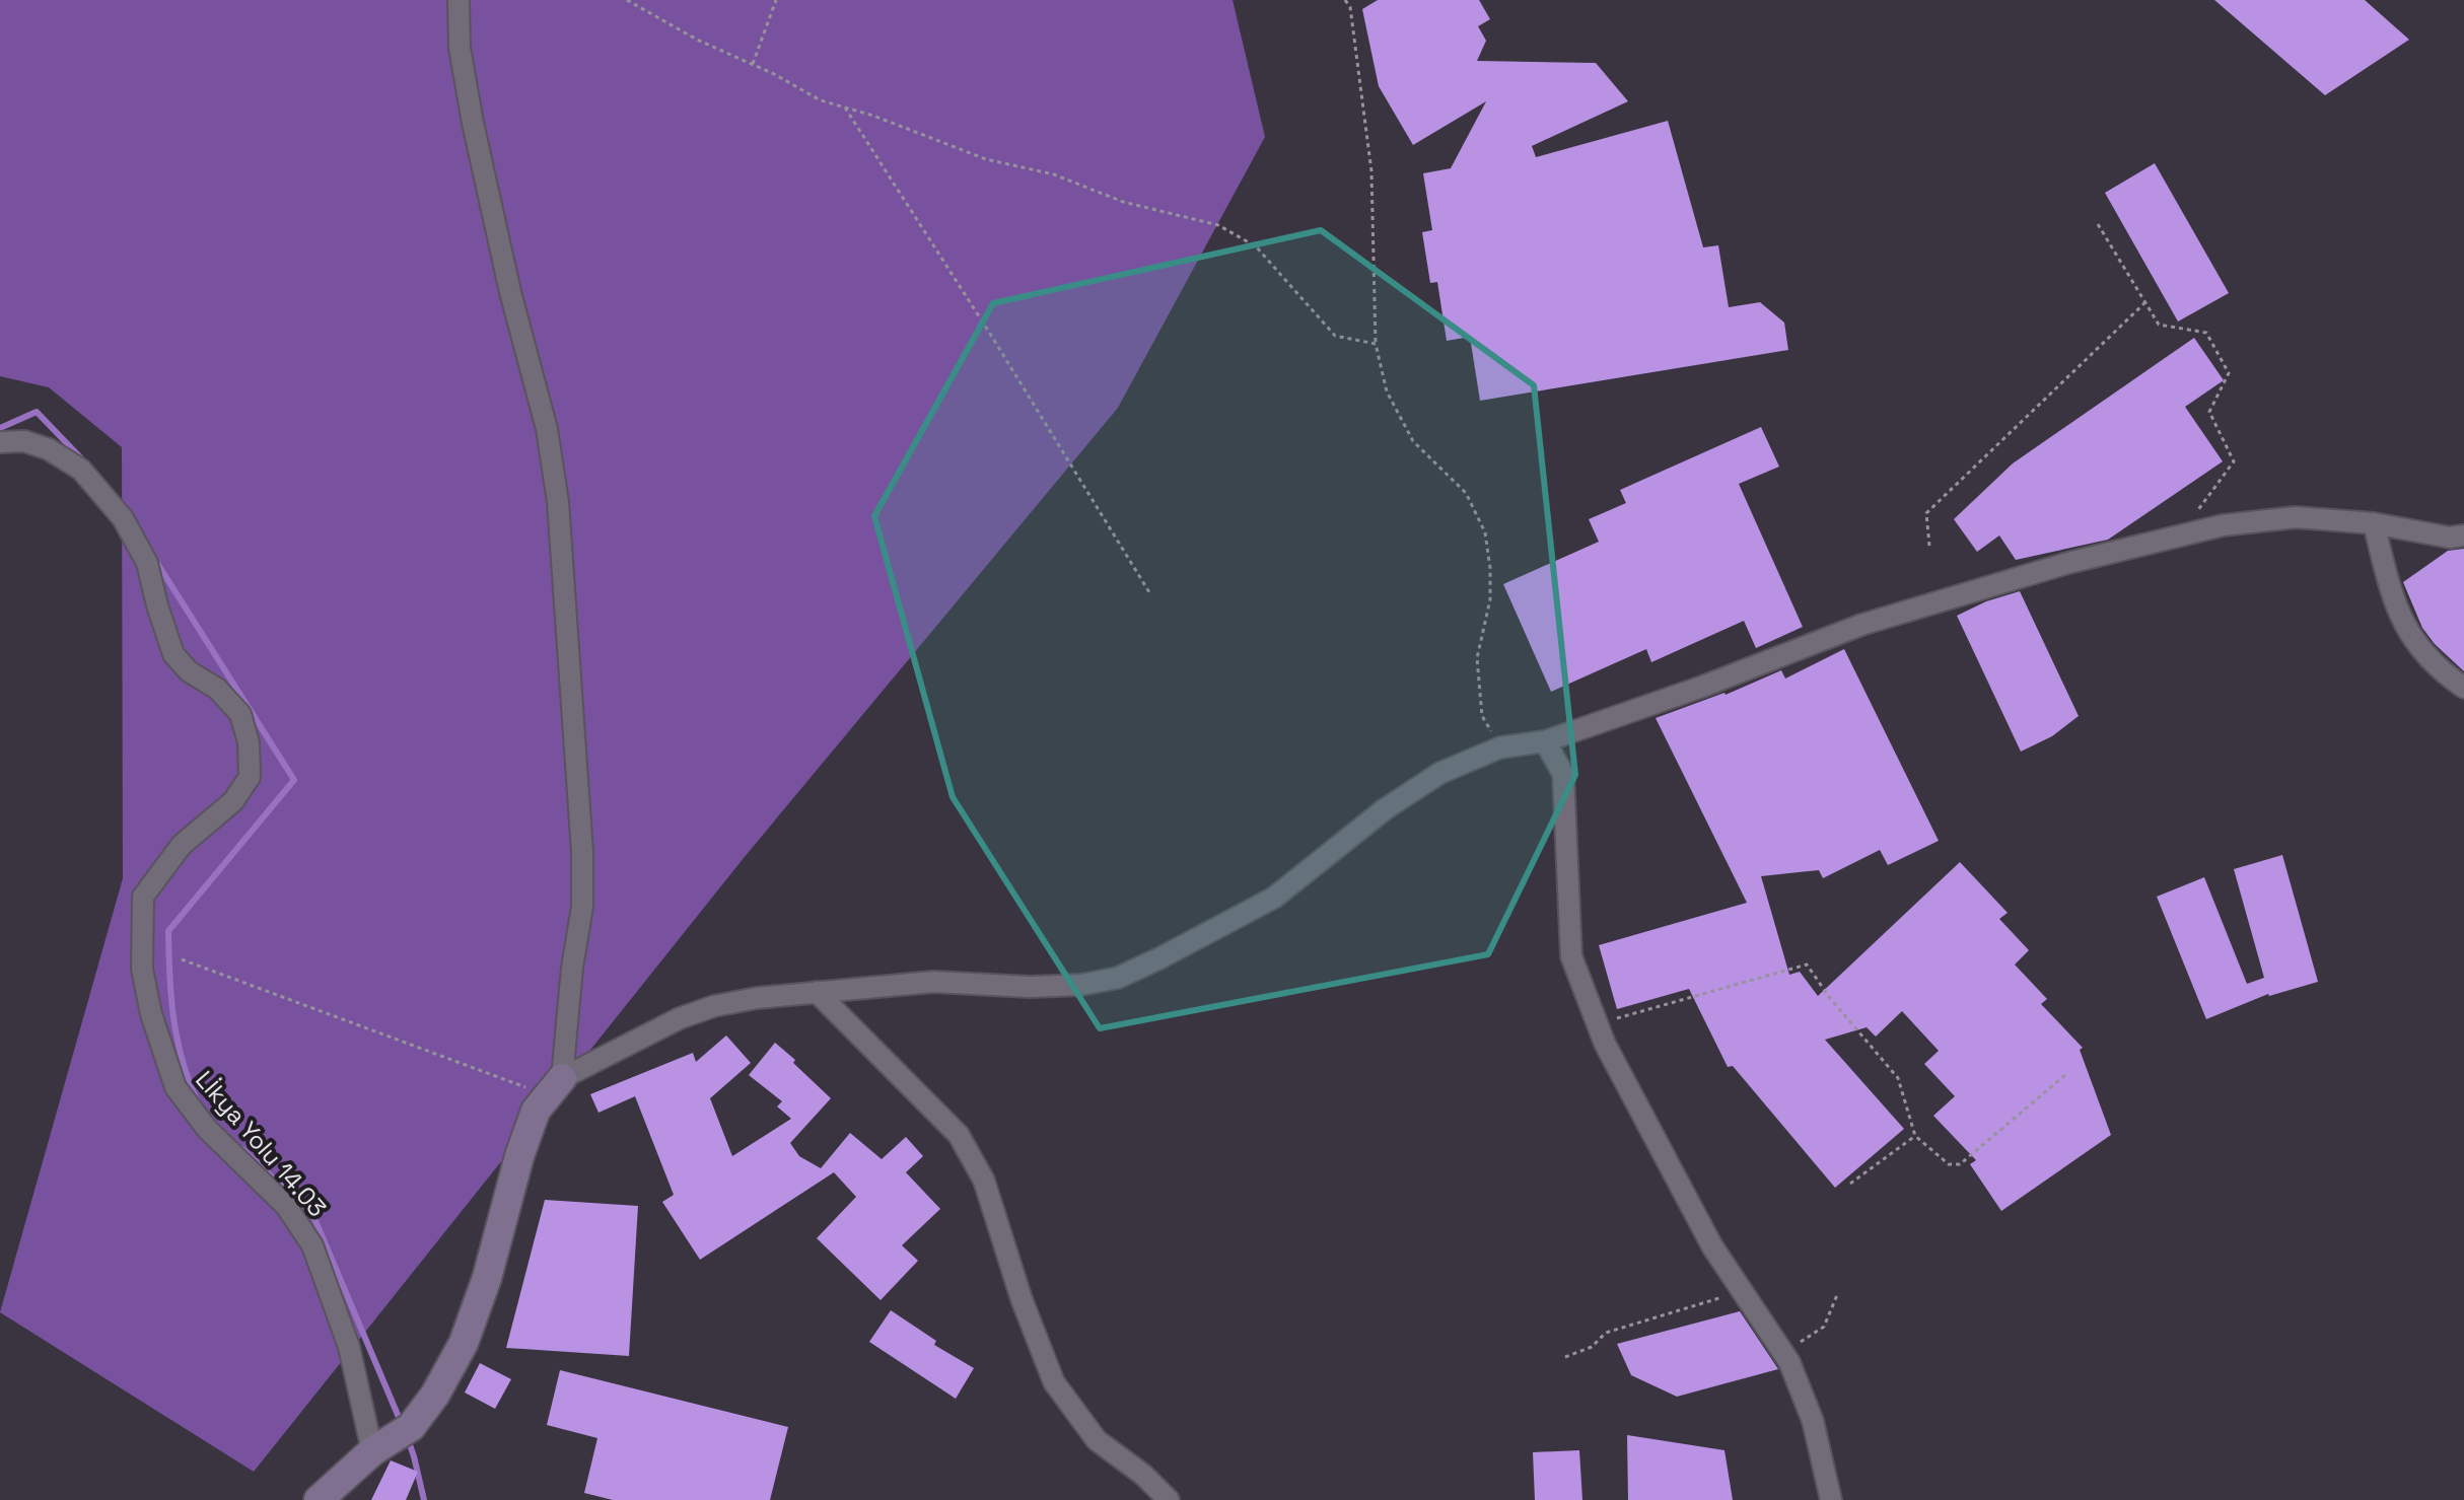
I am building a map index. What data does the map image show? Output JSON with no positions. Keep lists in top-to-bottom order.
{
  "streets": {
    "street": ["Lİkya Yolu 14.03"]
  }
}
